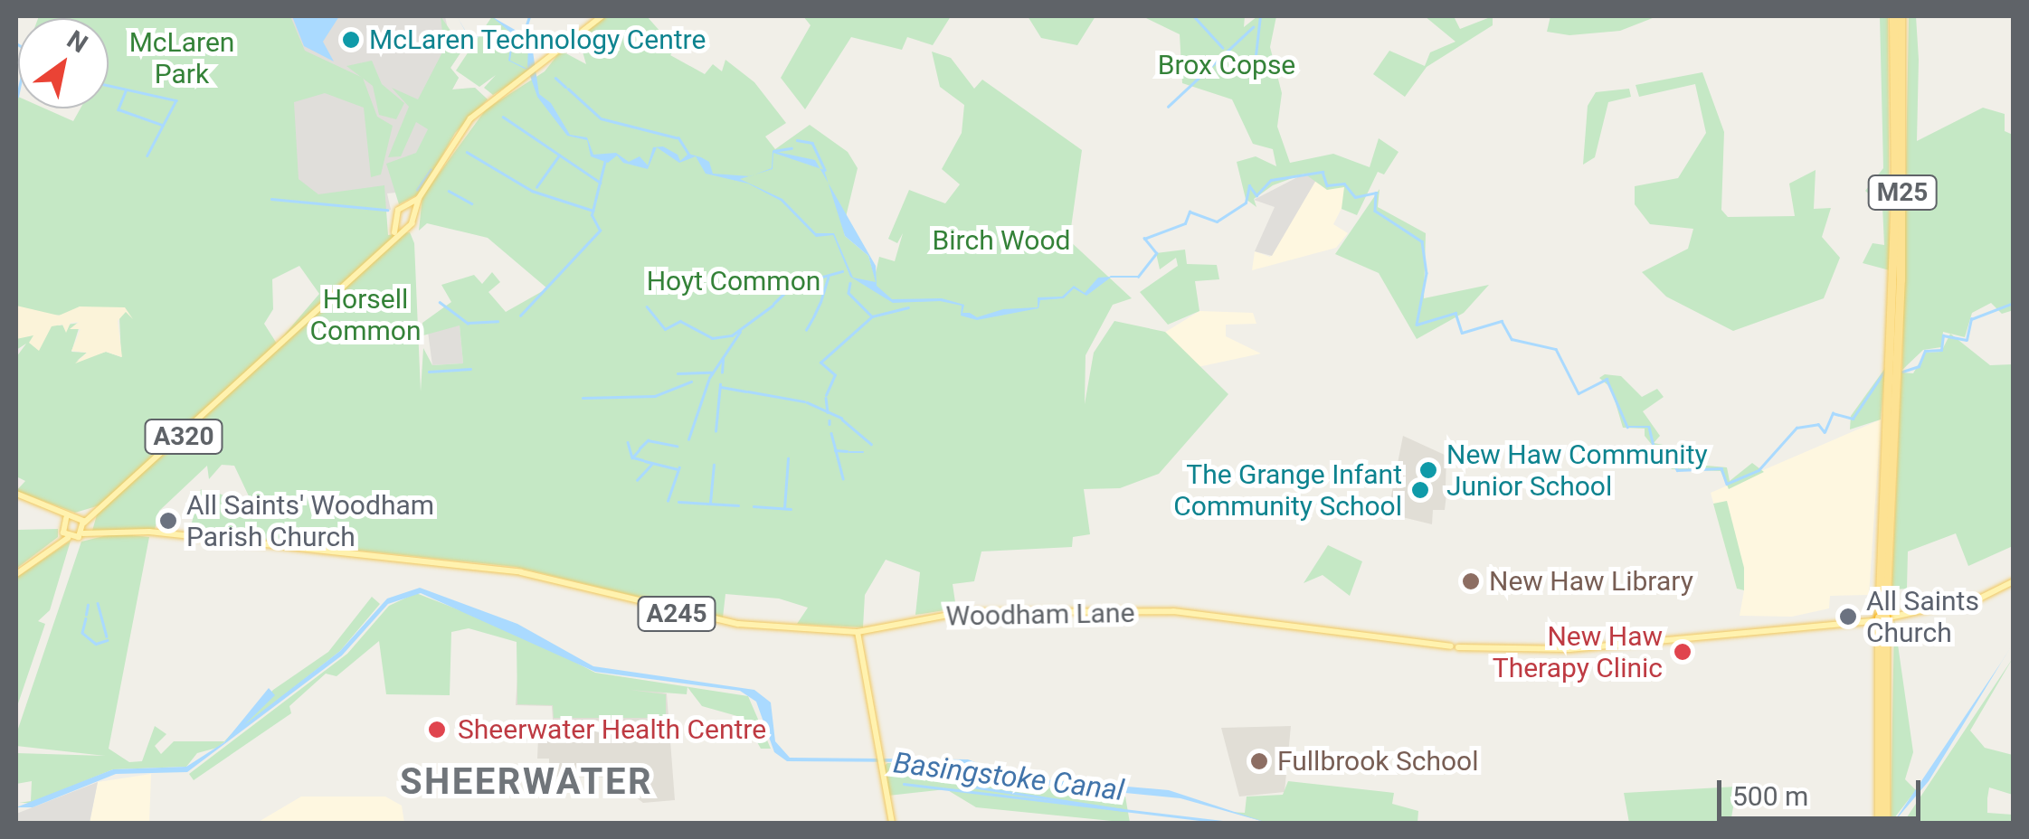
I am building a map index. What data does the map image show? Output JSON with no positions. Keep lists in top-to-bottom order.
{
  "streets": {
    "highway": ["M25"],
    "main road": ["A320", "A245", "Woodham Lane"]
  },
  "crossings": [
    ["A320", "A245"],
    ["A320", "Woodham Lane"],
    ["A245", "Woodham Lane"]
  ],
  "districts": ["SHEERWATER"],
  "water": ["Basingstoke Canal"],
  "parks": [
    "McLaren Park",
    "Brox Copse",
    "Birch Wood",
    "Hoyt Common",
    "Horsell Common"
  ],
  "places": [
    "McLaren Technology Centre",
    "New Haw Community Junior School",
    "The Grange Infant Community School",
    "All Saints' Woodham Parish Church",
    "New Haw Library",
    "All Saints Church",
    "New Haw Therapy Clinic",
    "Sheerwater Health Centre",
    "Fullbrook School"
  ],
  "scale_bar": "500 m",
  "north": "top right"
}
